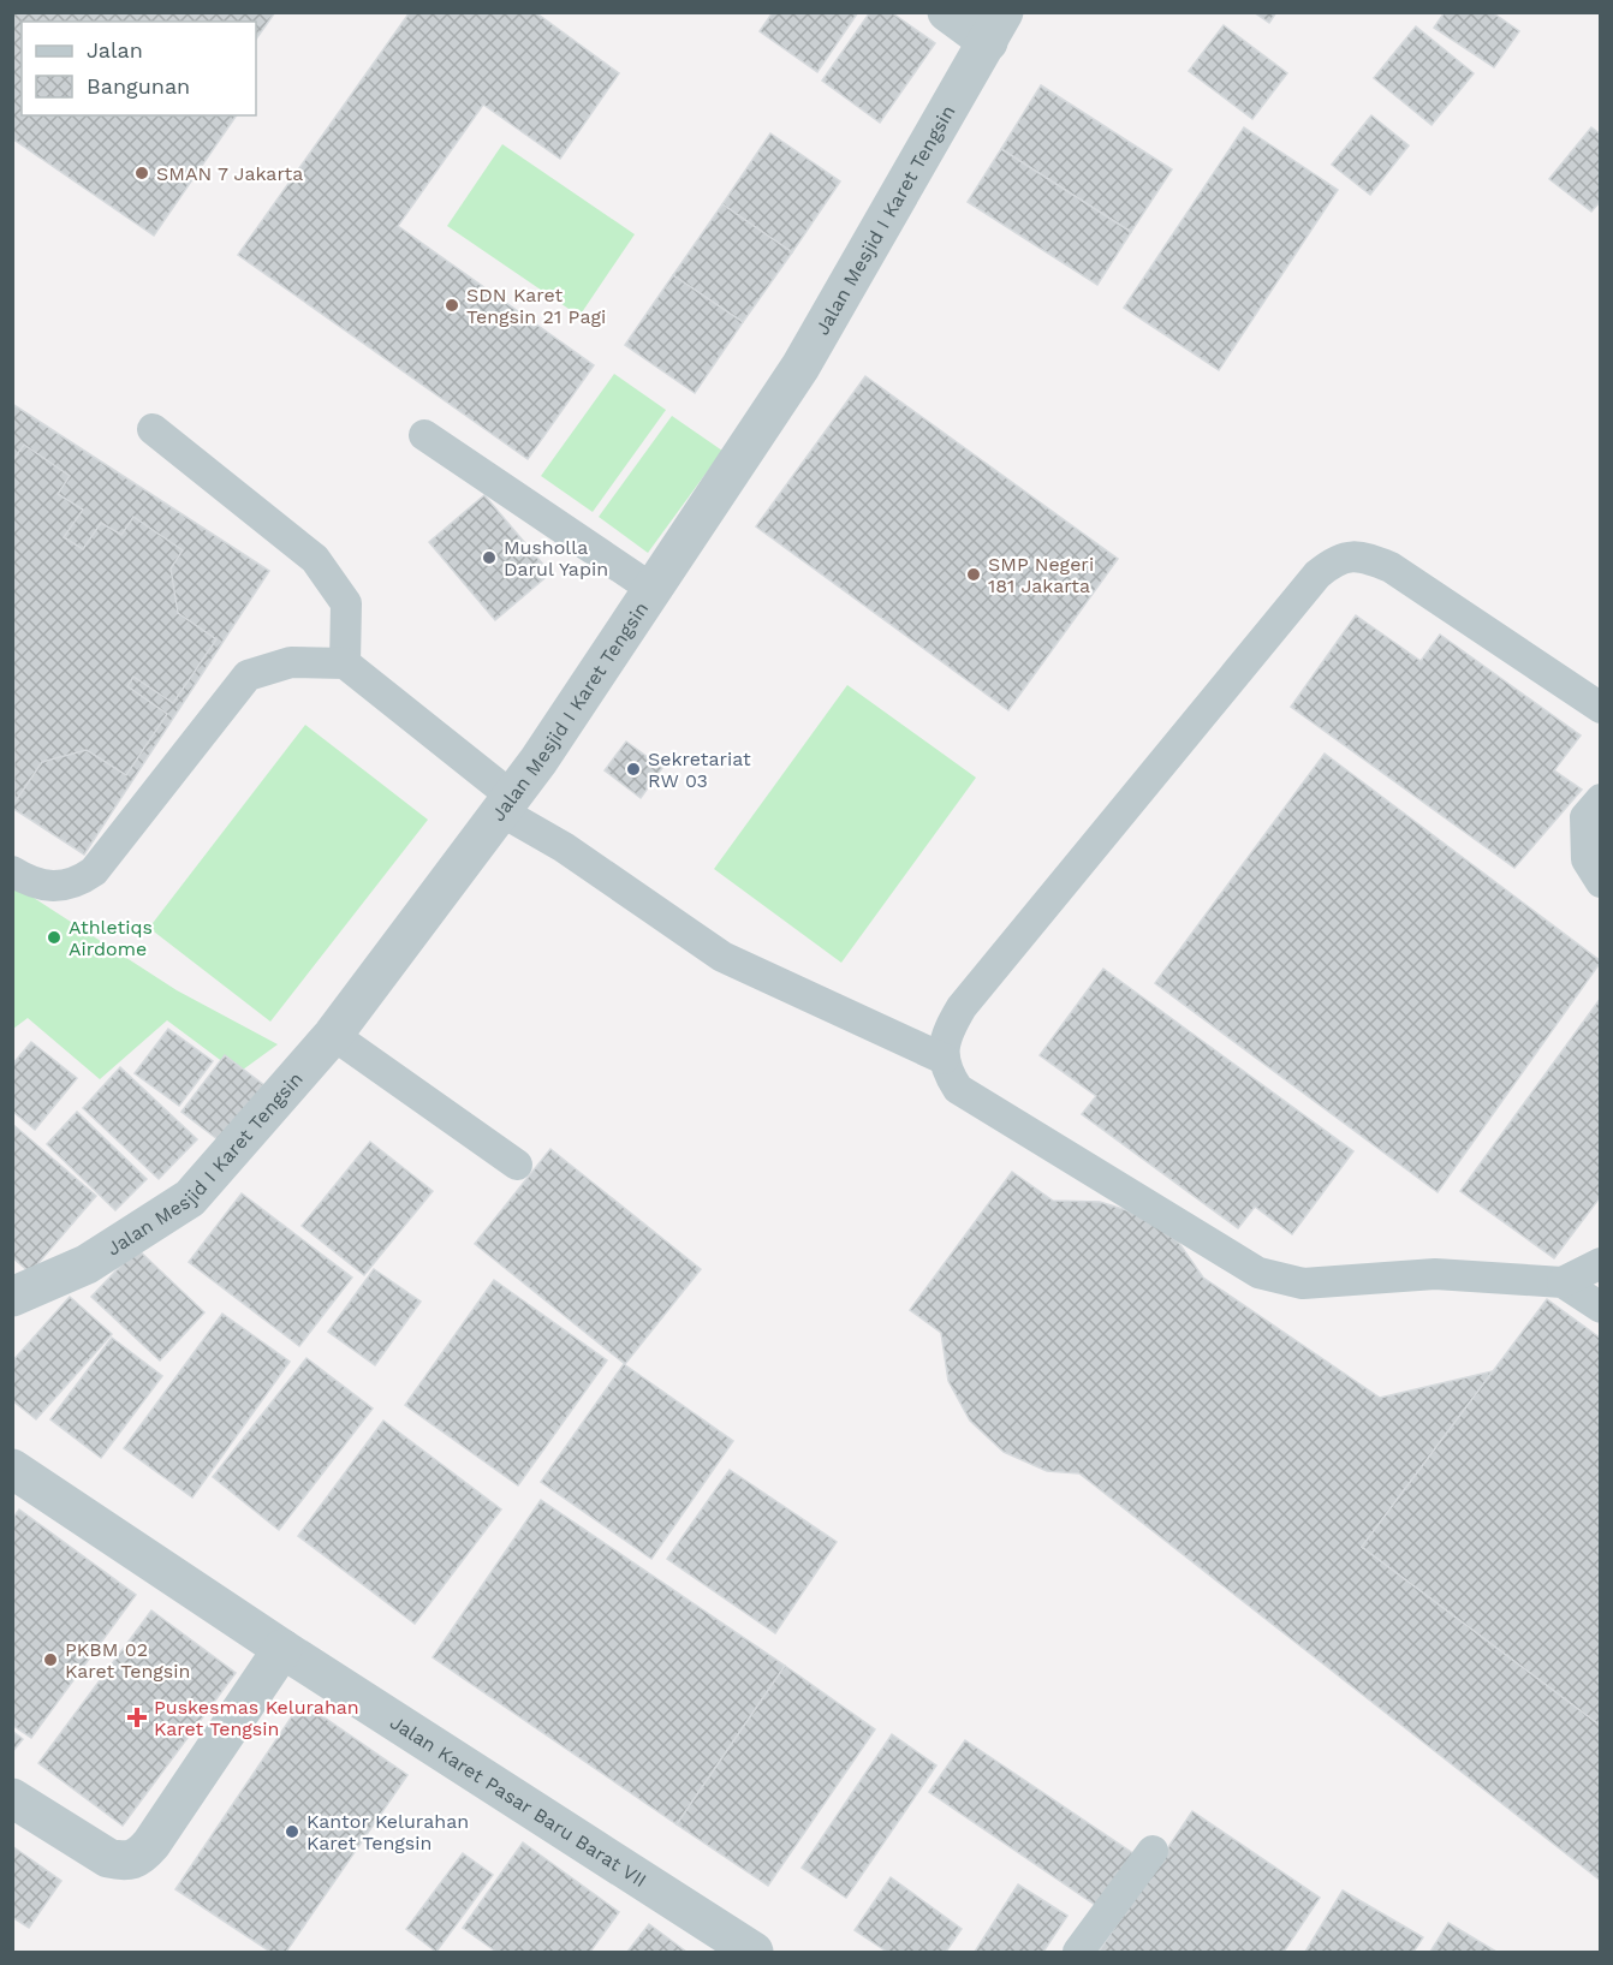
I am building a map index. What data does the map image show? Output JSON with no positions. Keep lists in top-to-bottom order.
{
  "streets": {
    "street": ["Jalan Mesjid I Karet Tengsin", "Jalan Karet Pasar Baru Barat VII"]
  },
  "places": {
    "other": [
      "SMAN 7 Jakarta",
      "SDN Karet Tengsin 21 Pagi",
      "Musholla Darul Yapin",
      "SMP Negeri 181 Jakarta",
      "Sekretariat RW 03",
      "Athletiqs Airdome",
      "PKBM 02 Karet Tengsin",
      "Kantor Kelurahan Karet Tengsin"
    ],
    "health": ["Puskesmas Kelurahan Karet Tengsin"]
  },
  "legend": ["Jalan", "Bangunan"]
}
